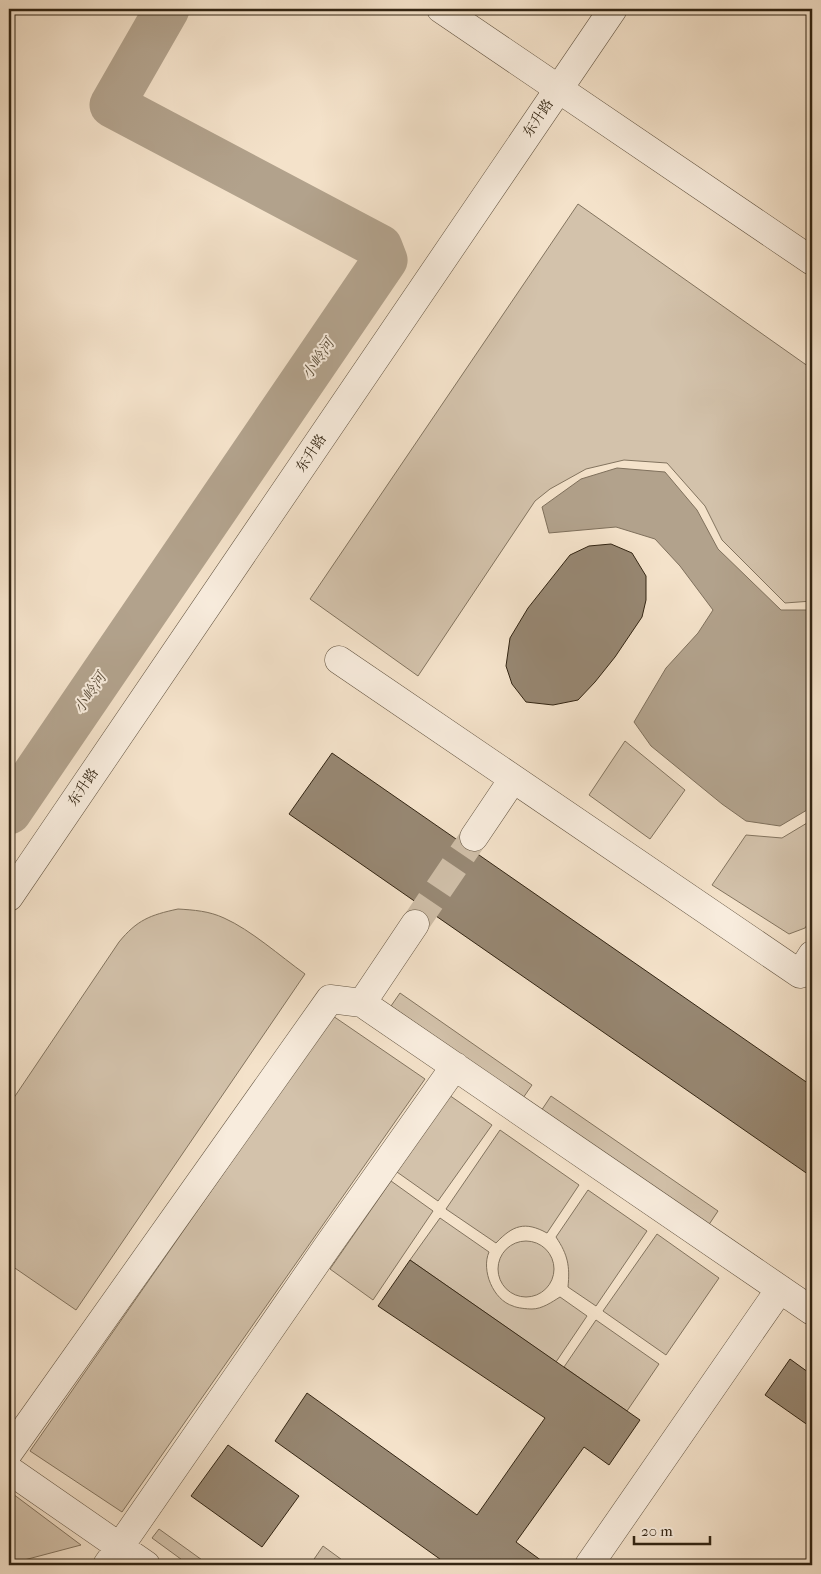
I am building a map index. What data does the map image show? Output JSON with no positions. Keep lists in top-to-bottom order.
{
  "streets": {
    "street": ["东升路"]
  },
  "water": ["小岭河"],
  "scale_bar": "20 m"
}
